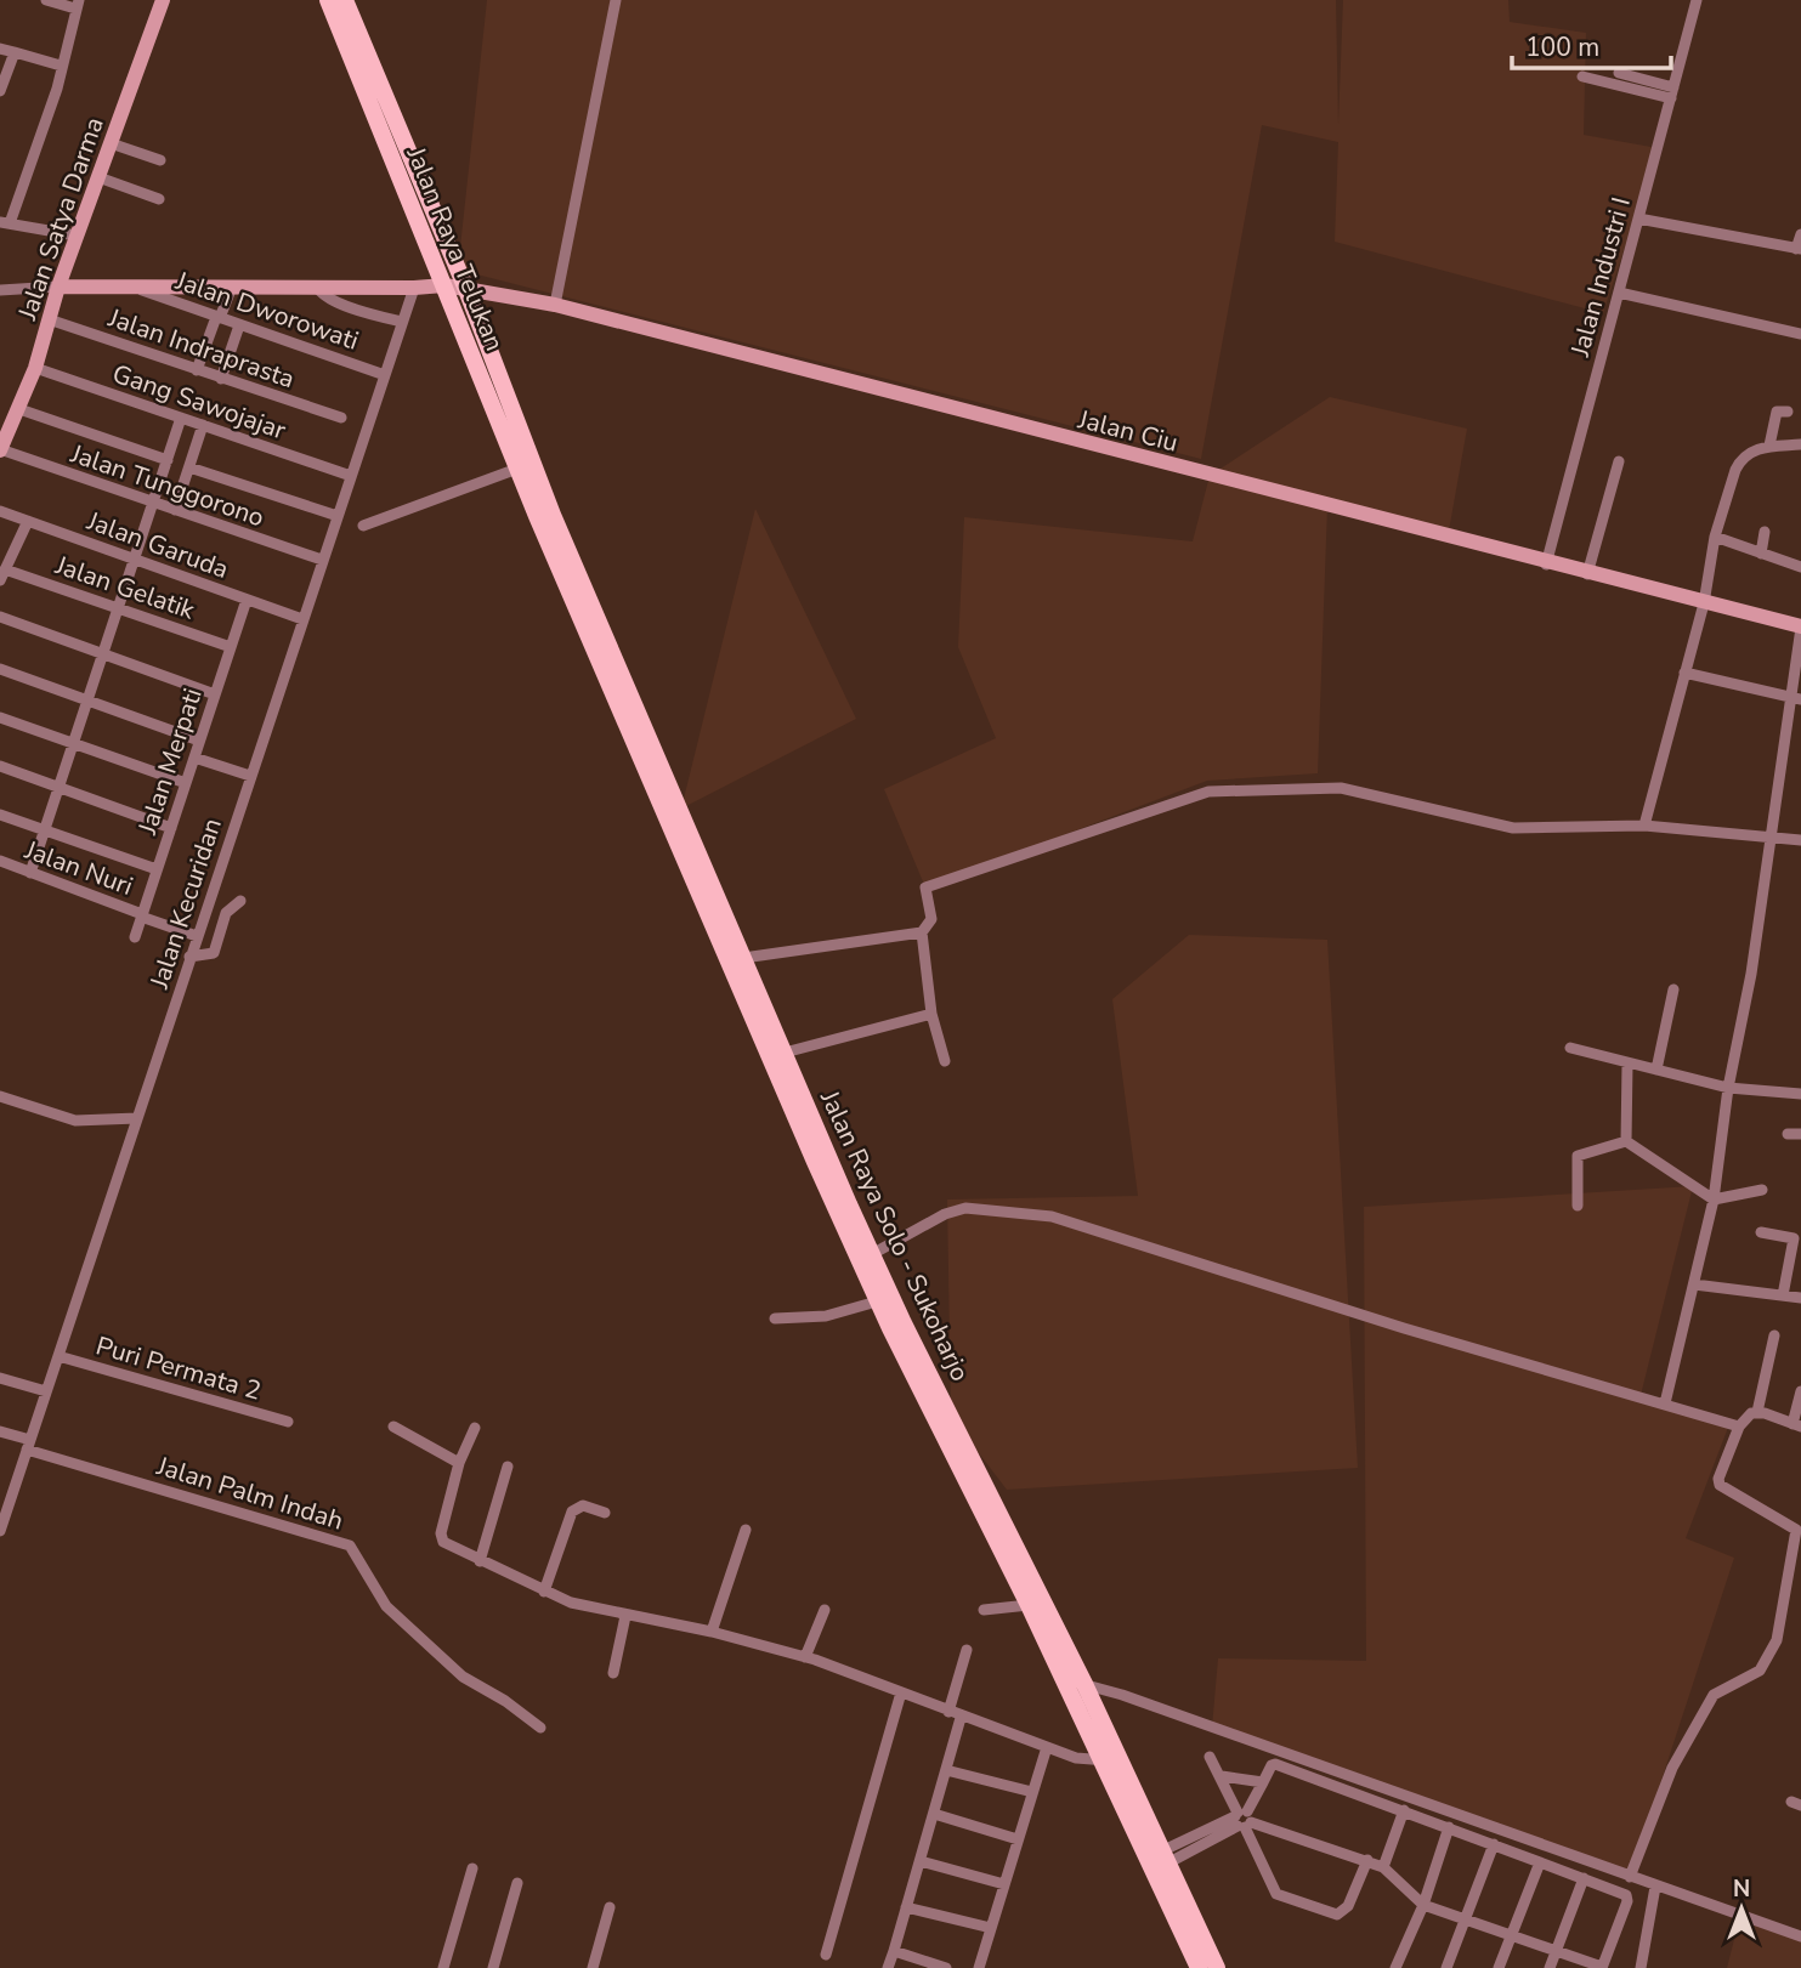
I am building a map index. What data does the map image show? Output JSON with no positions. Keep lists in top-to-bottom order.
{
  "streets": {
    "main road": ["Jalan Raya Telukan", "Jalan Raya Solo - Sukoharjo"],
    "street": [
      "Jalan Satya Darma",
      "Jalan Industri I",
      "Jalan Dworowati",
      "Jalan Indraprasta",
      "Gang Sawojajar",
      "Jalan Ciu",
      "Jalan Tunggorono",
      "Jalan Garuda",
      "Jalan Gelatik",
      "Jalan Merpati",
      "Jalan Nuri",
      "Jalan Kecuridan",
      "Puri Permata 2",
      "Jalan Palm Indah"
    ]
  },
  "crossings": [
    ["Jalan Satya Darma", "Jalan Indraprasta"],
    ["Jalan Satya Darma", "Gang Sawojajar"],
    ["Jalan Satya Darma", "Jalan Ciu"],
    ["Jalan Satya Darma", "Jalan Tunggorono"],
    ["Jalan Raya Telukan", "Jalan Ciu"],
    ["Jalan Raya Telukan", "Jalan Raya Solo - Sukoharjo"],
    ["Jalan Industri I", "Jalan Ciu"],
    ["Jalan Dworowati", "Jalan Ciu"],
    ["Jalan Dworowati", "Jalan Kecuridan"],
    ["Gang Sawojajar", "Jalan Kecuridan"],
    ["Jalan Ciu", "Jalan Kecuridan"],
    ["Jalan Tunggorono", "Jalan Kecuridan"],
    ["Jalan Garuda", "Jalan Merpati"],
    ["Jalan Garuda", "Jalan Kecuridan"],
    ["Jalan Gelatik", "Jalan Merpati"],
    ["Jalan Merpati", "Jalan Nuri"],
    ["Jalan Nuri", "Jalan Kecuridan"],
    ["Jalan Kecuridan", "Puri Permata 2"],
    ["Jalan Kecuridan", "Jalan Palm Indah"]
  ],
  "scale_bar": "100 m",
  "north": "top"
}
